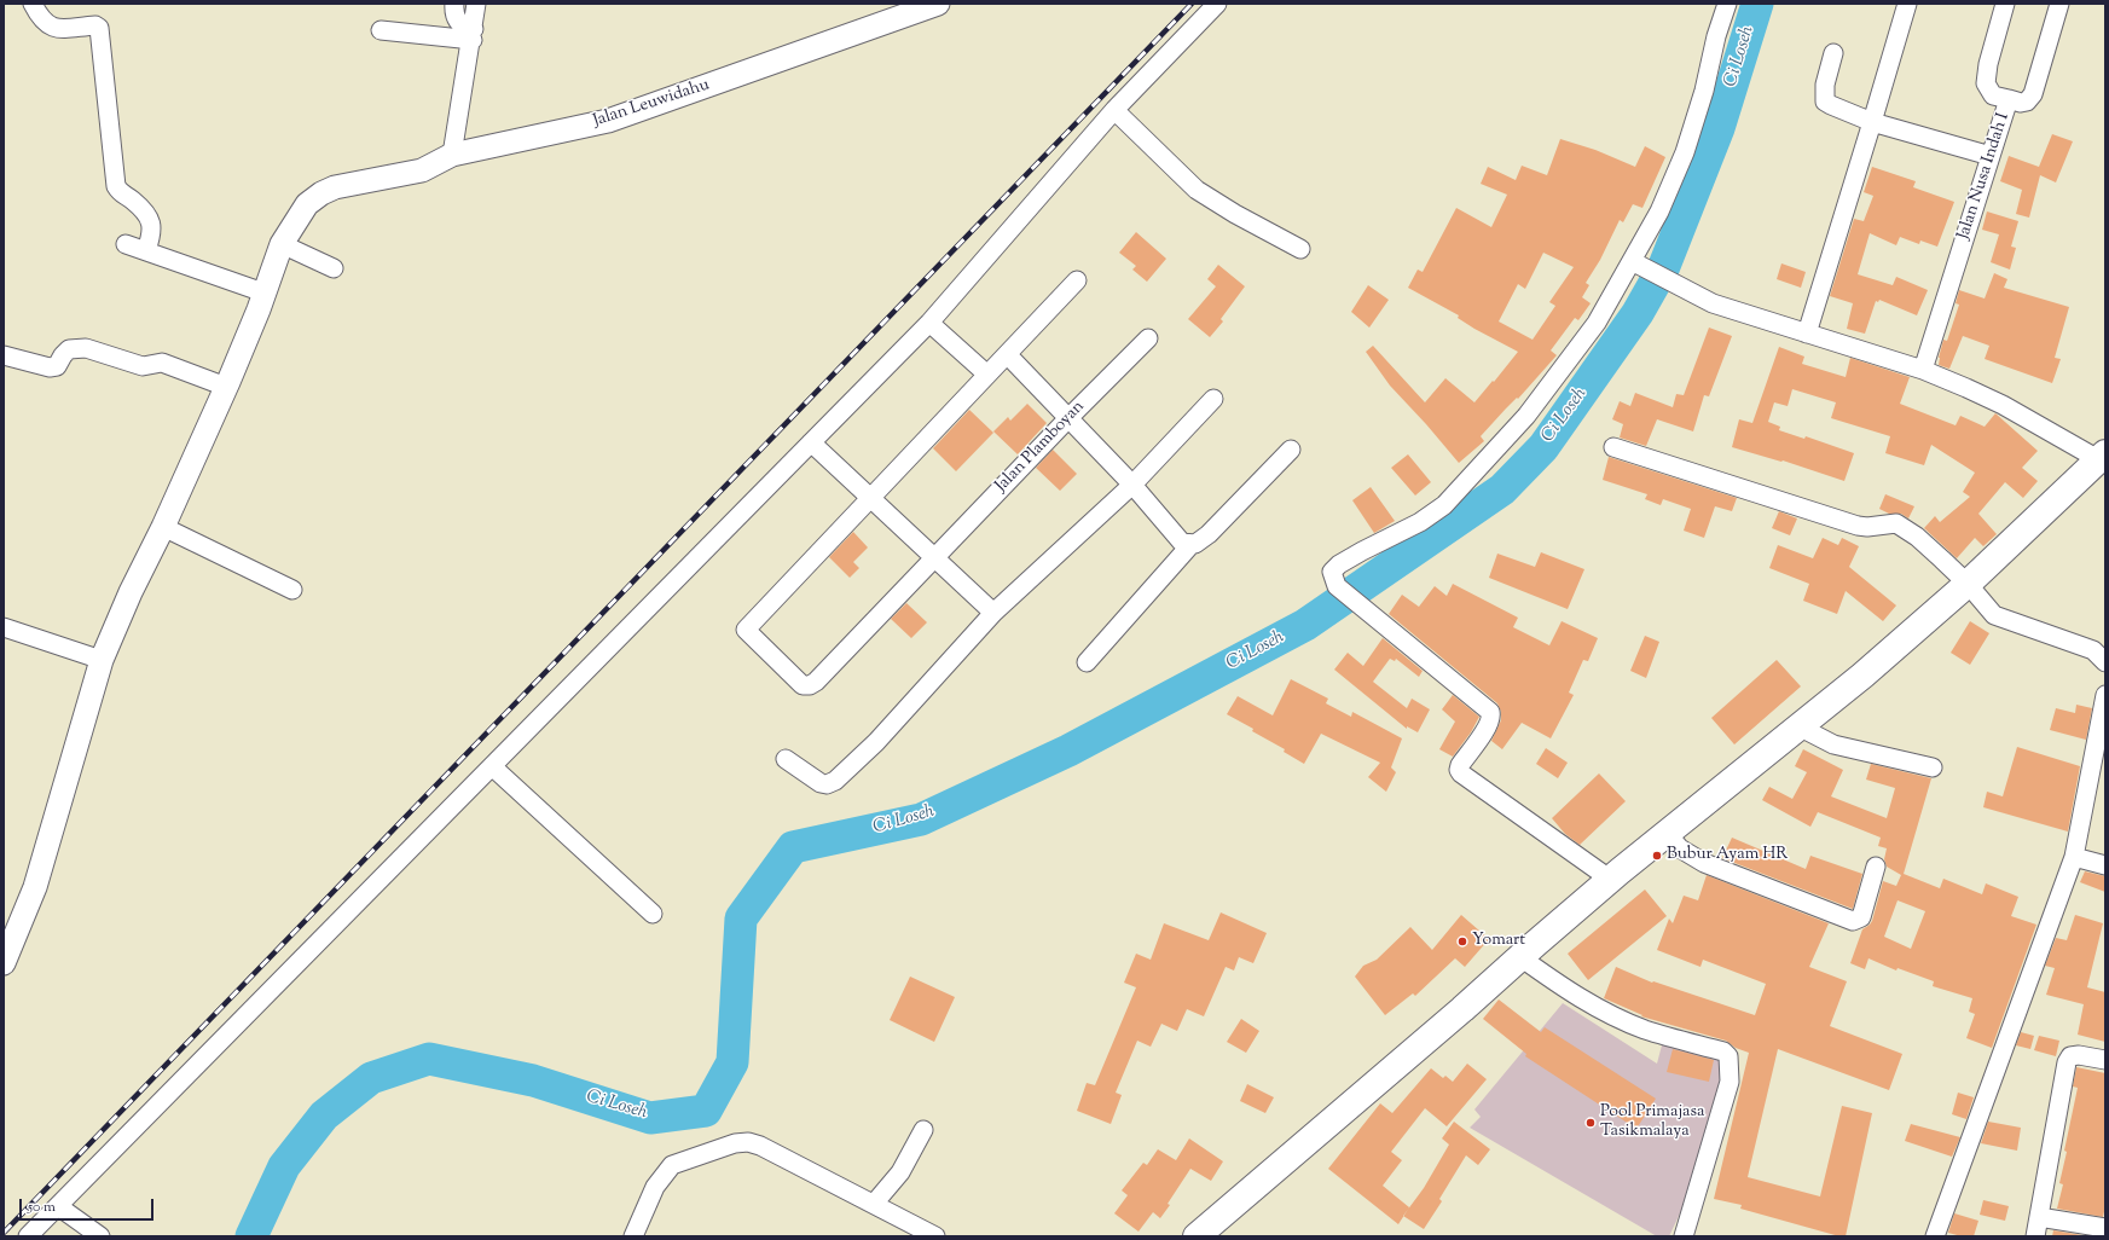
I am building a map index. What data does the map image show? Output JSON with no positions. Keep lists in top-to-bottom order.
{
  "streets": {
    "street": ["Jalan Leuwidahu", "Jalan Nusa Indah I", "Jalan Plamboyan"]
  },
  "water": ["Ci Loseh"],
  "places": ["Bubur Ayam HR", "Yomart", "Pool Primajasa Tasikmalaya"],
  "scale_bar": "50 m"
}
